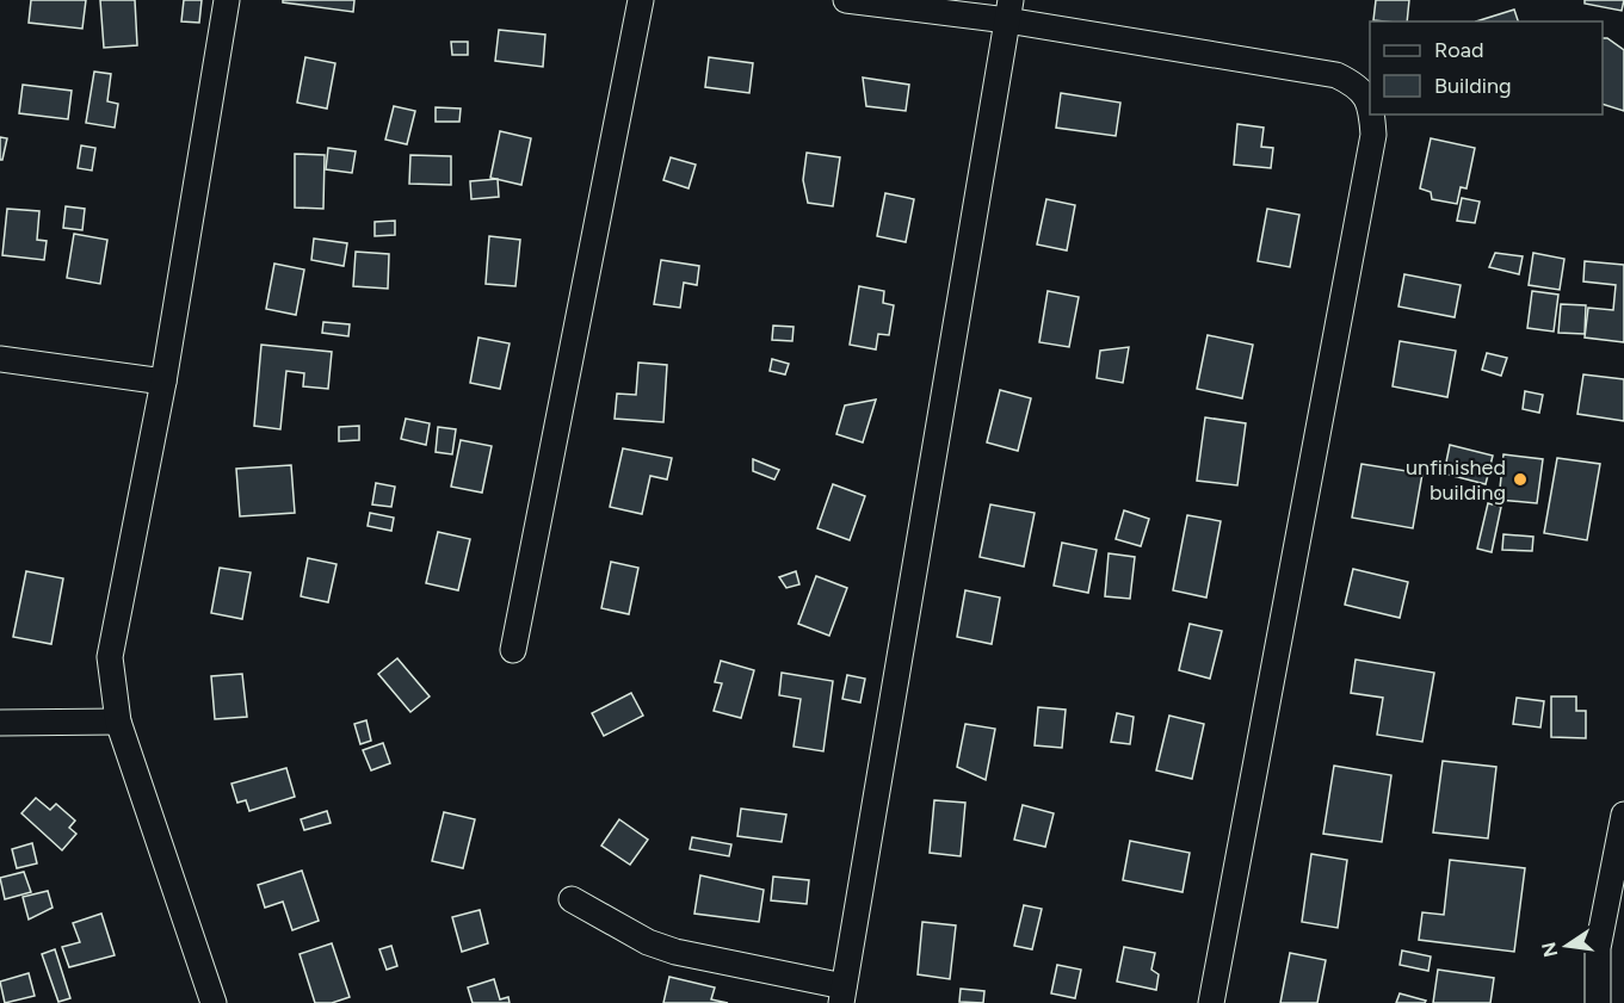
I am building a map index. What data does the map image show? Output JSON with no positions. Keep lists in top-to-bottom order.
{
  "places": ["unfinished building"],
  "legend": ["Road", "Building"],
  "north": "left"
}
